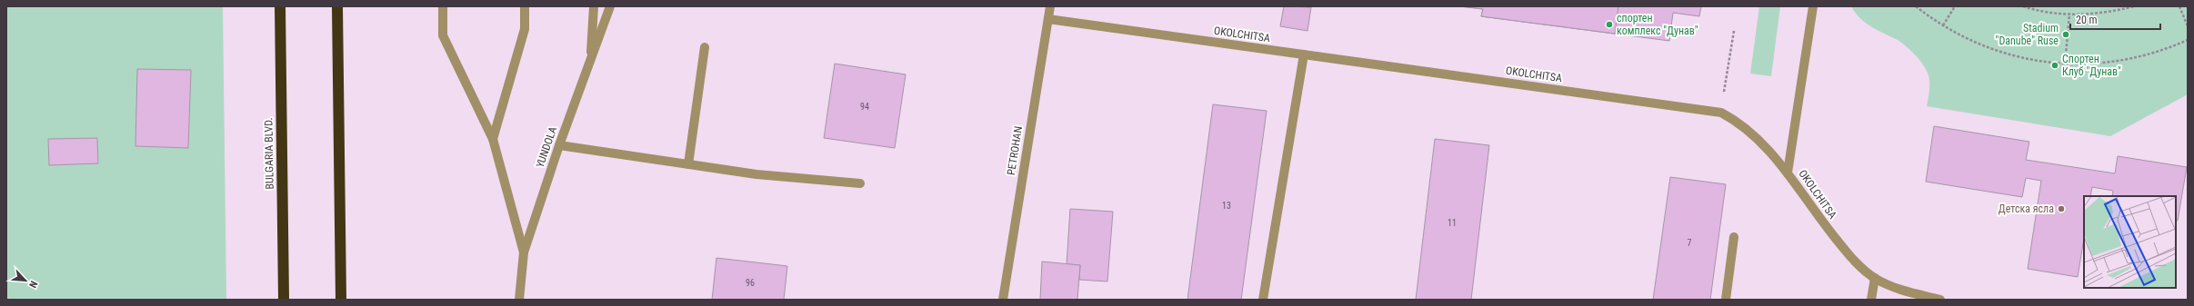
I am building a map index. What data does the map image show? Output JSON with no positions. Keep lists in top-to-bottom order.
{
  "streets": {
    "highway": ["BULGARIA BLVD."],
    "street": ["OKOLCHITSA", "YUNDOLA", "PETROHAN"]
  },
  "crossings": [
    ["OKOLCHITSA", "PETROHAN"]
  ],
  "places": [
    "спортен комплекс \"Дунав\"",
    "Stadium \"Danube\" Ruse",
    "Спортен Клуб \"Дунав\"",
    "Детска ясла"
  ],
  "house_numbers": [
    "94",
    "13",
    "11",
    "7",
    "96"
  ],
  "scale_bar": "20 m",
  "north": "bottom right"
}
